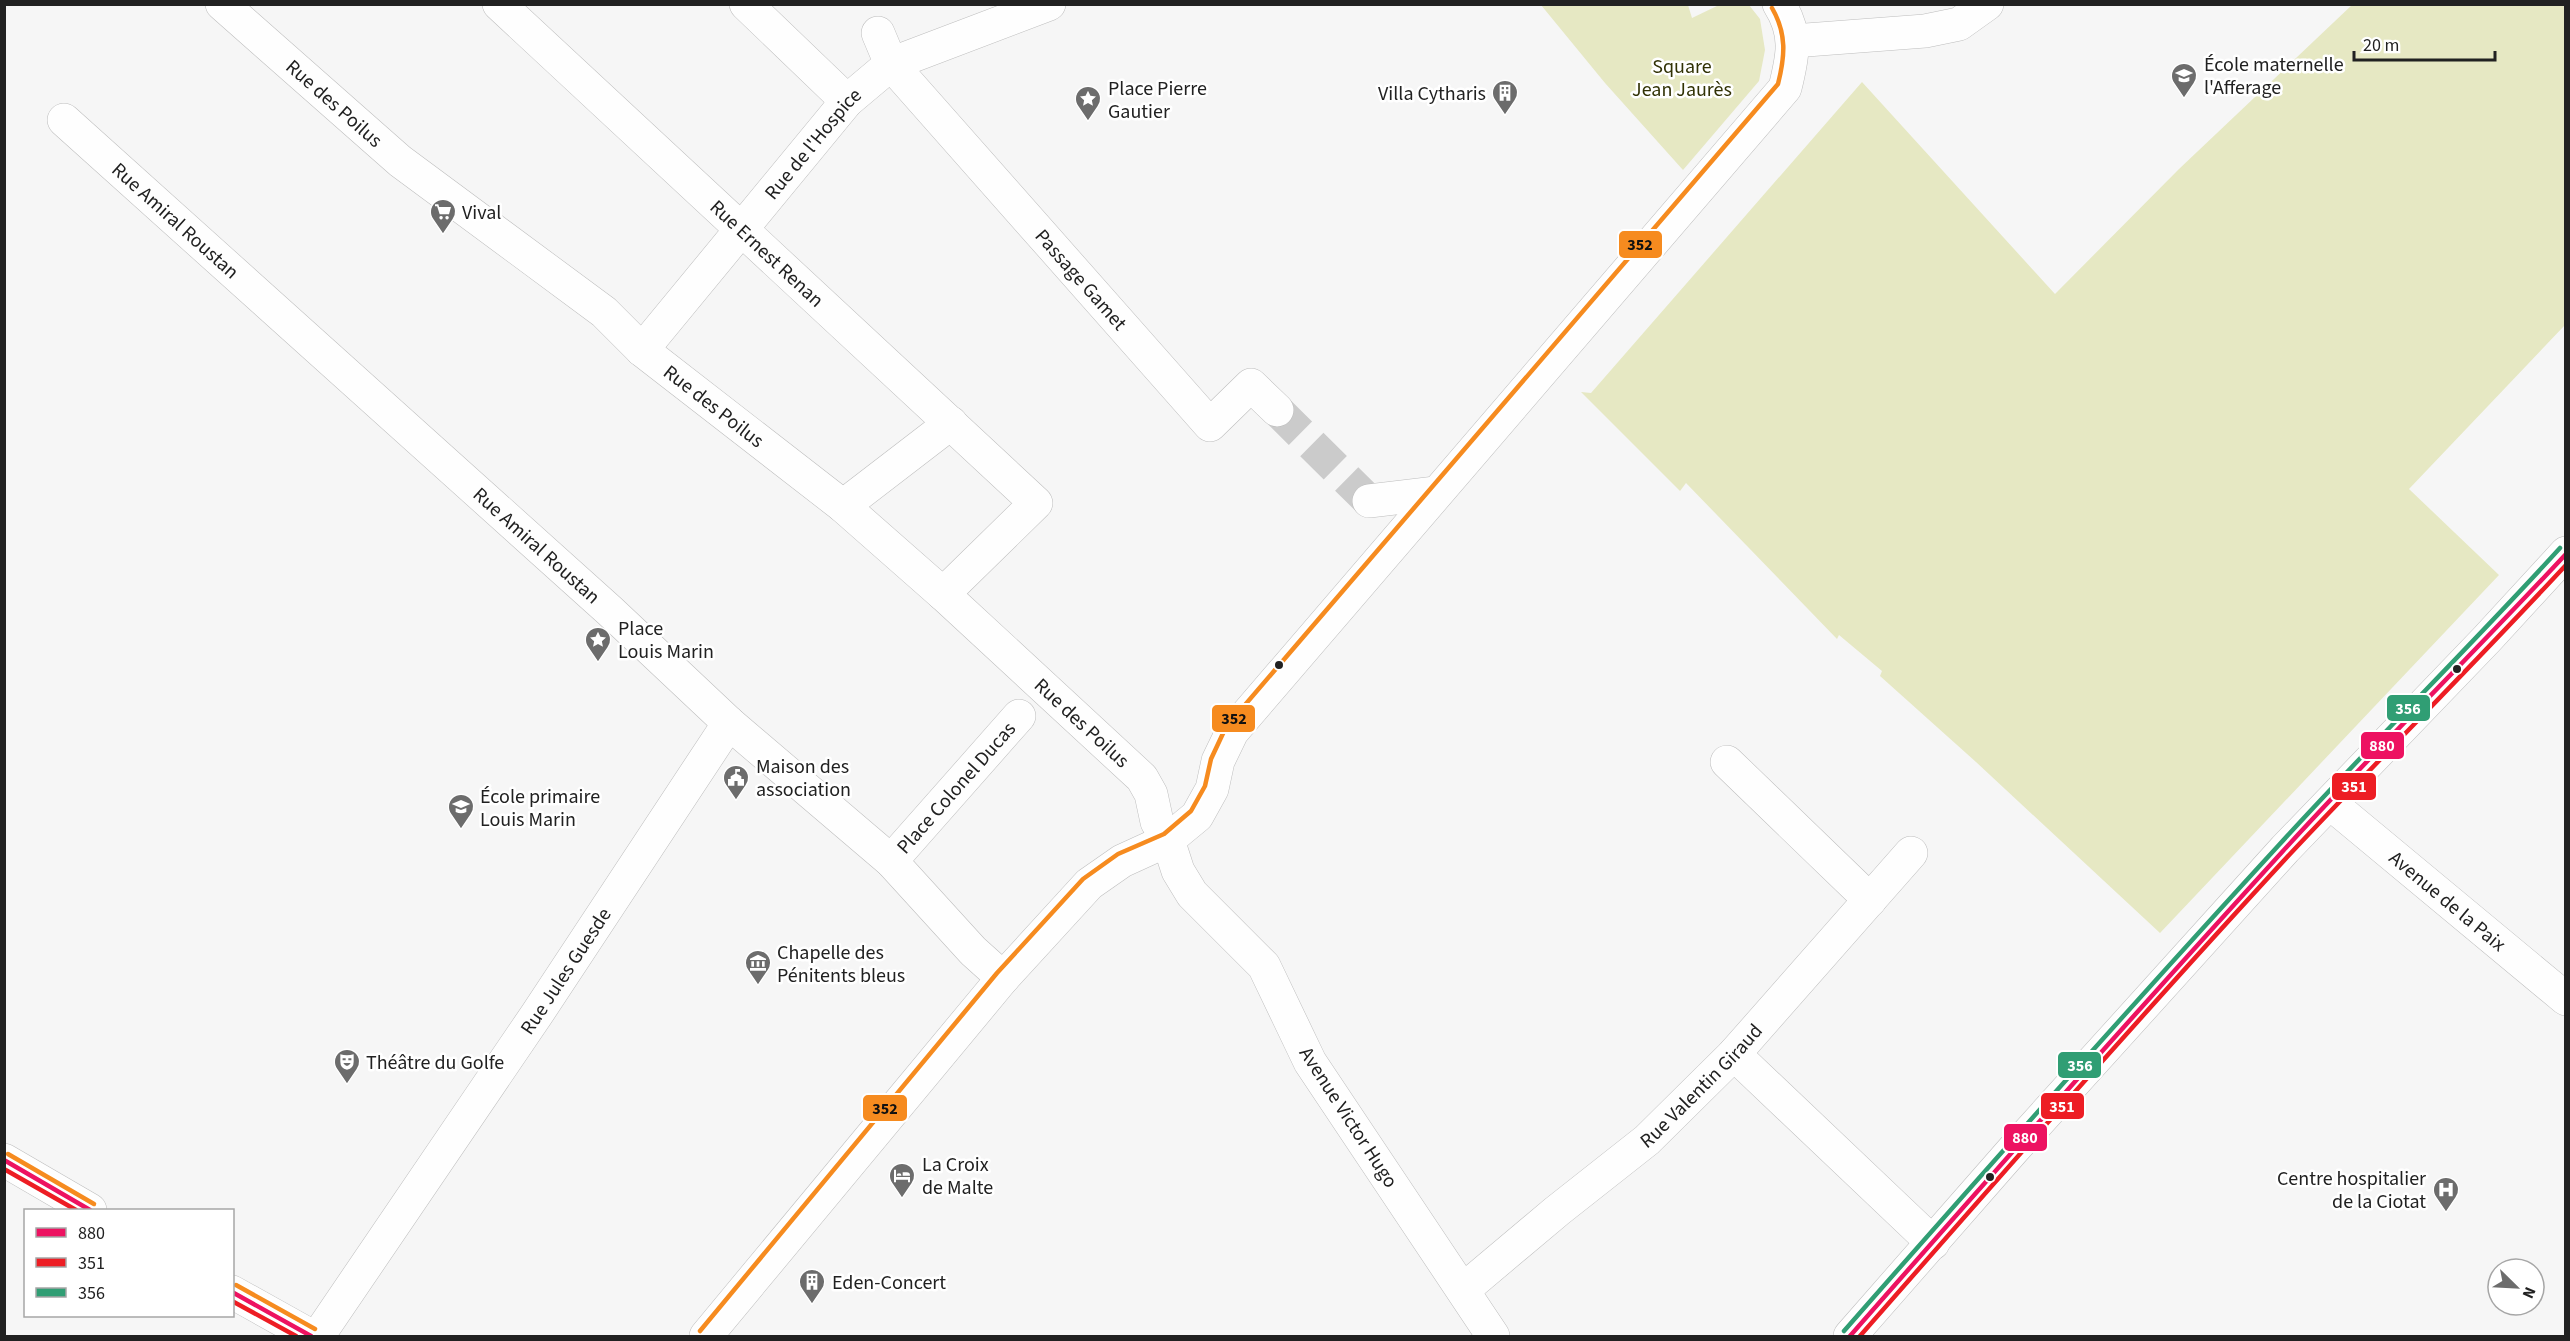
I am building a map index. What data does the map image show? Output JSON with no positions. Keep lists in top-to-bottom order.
{
  "streets": {
    "street": [
      "Rue des Poilus",
      "Rue de l'Hospice",
      "Rue Amiral Roustan",
      "Rue Ernest Renan",
      "Passage Gamet",
      "Place Colonel Ducas",
      "Avenue de la Paix",
      "Rue Jules Guesde",
      "Rue Valentin Giraud",
      "Avenue Victor Hugo"
    ]
  },
  "crossings": [
    ["Rue des Poilus", "Rue de l'Hospice"],
    ["Rue des Poilus", "Rue Ernest Renan"],
    ["Rue des Poilus", "Avenue Victor Hugo"],
    ["Rue de l'Hospice", "Rue Ernest Renan"],
    ["Rue de l'Hospice", "Passage Gamet"],
    ["Rue Amiral Roustan", "Place Colonel Ducas"],
    ["Rue Amiral Roustan", "Rue Jules Guesde"],
    ["Rue Valentin Giraud", "Avenue Victor Hugo"]
  ],
  "parks": ["Square Jean Jaurès"],
  "places": {
    "school or university": ["École maternelle l'Afferage", "École primaire Louis Marin"],
    "building": ["Villa Cytharis", "Eden-Concert"],
    "place": ["Place Pierre Gautier", "Place Louis Marin"],
    "supermarket": ["Vival"],
    "public building": ["Maison des association"],
    "museum": ["Chapelle des Pénitents bleus"],
    "theatre": ["Théâtre du Golfe"],
    "hotel": ["La Croix de Malte"],
    "hospital": ["Centre hospitalier de la Ciotat"]
  },
  "lines": [
    "transit line 352",
    "transit line 356",
    "transit line 880",
    "transit line 351"
  ],
  "legend": ["880", "351", "356"],
  "scale_bar": "20 m",
  "north": "bottom right"
}
